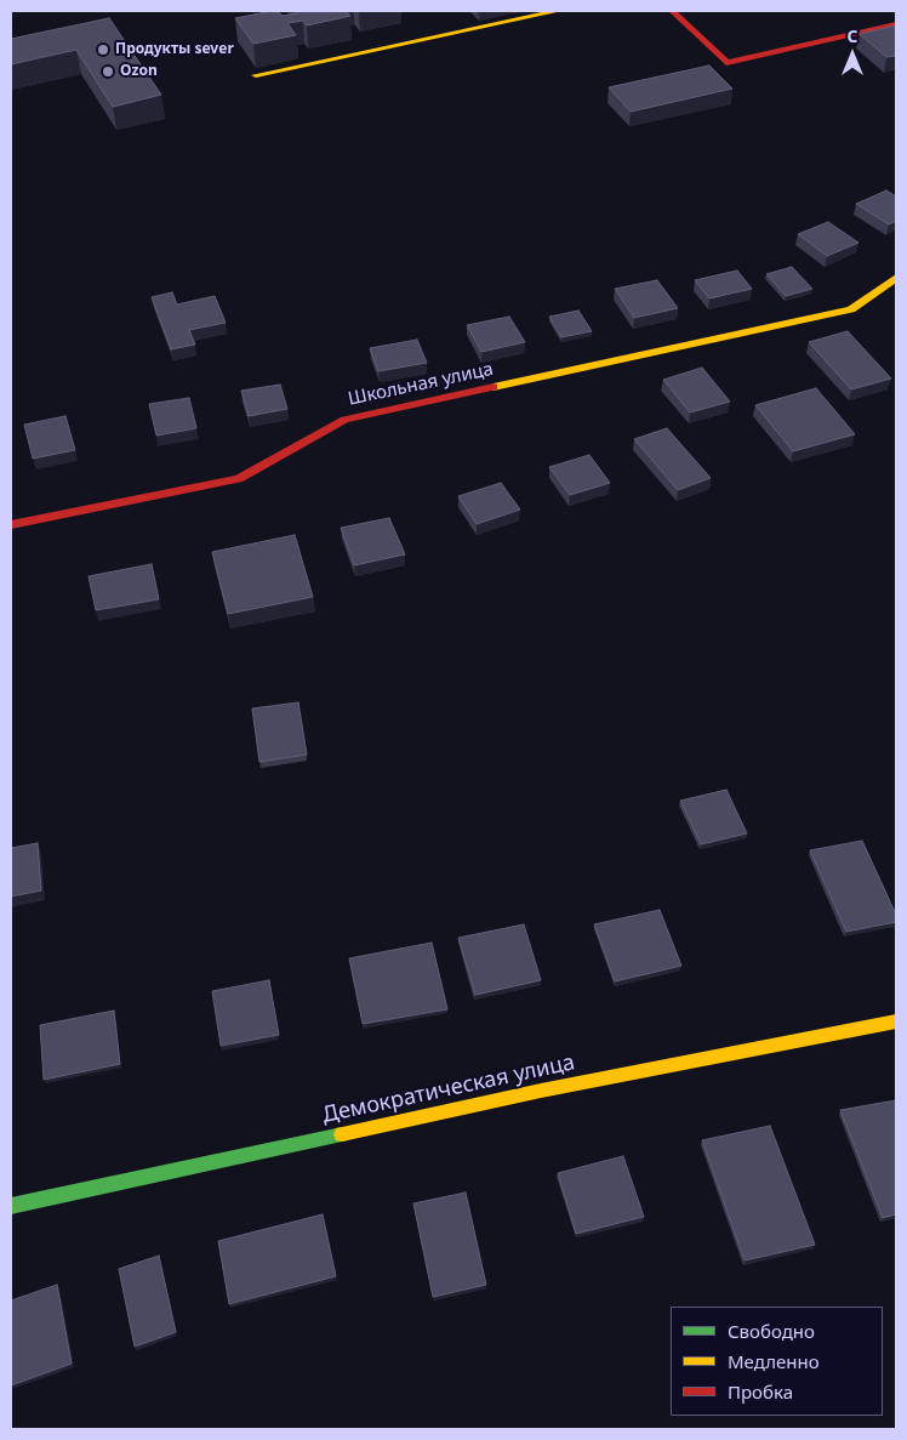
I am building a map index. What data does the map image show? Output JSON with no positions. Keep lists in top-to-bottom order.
{
  "streets": {
    "street": ["Школьная улица", "Демократическая улица"]
  },
  "places": ["Продукты sever", "Ozon"],
  "legend": ["Свободно", "Медленно", "Пробка"],
  "north": "top"
}
